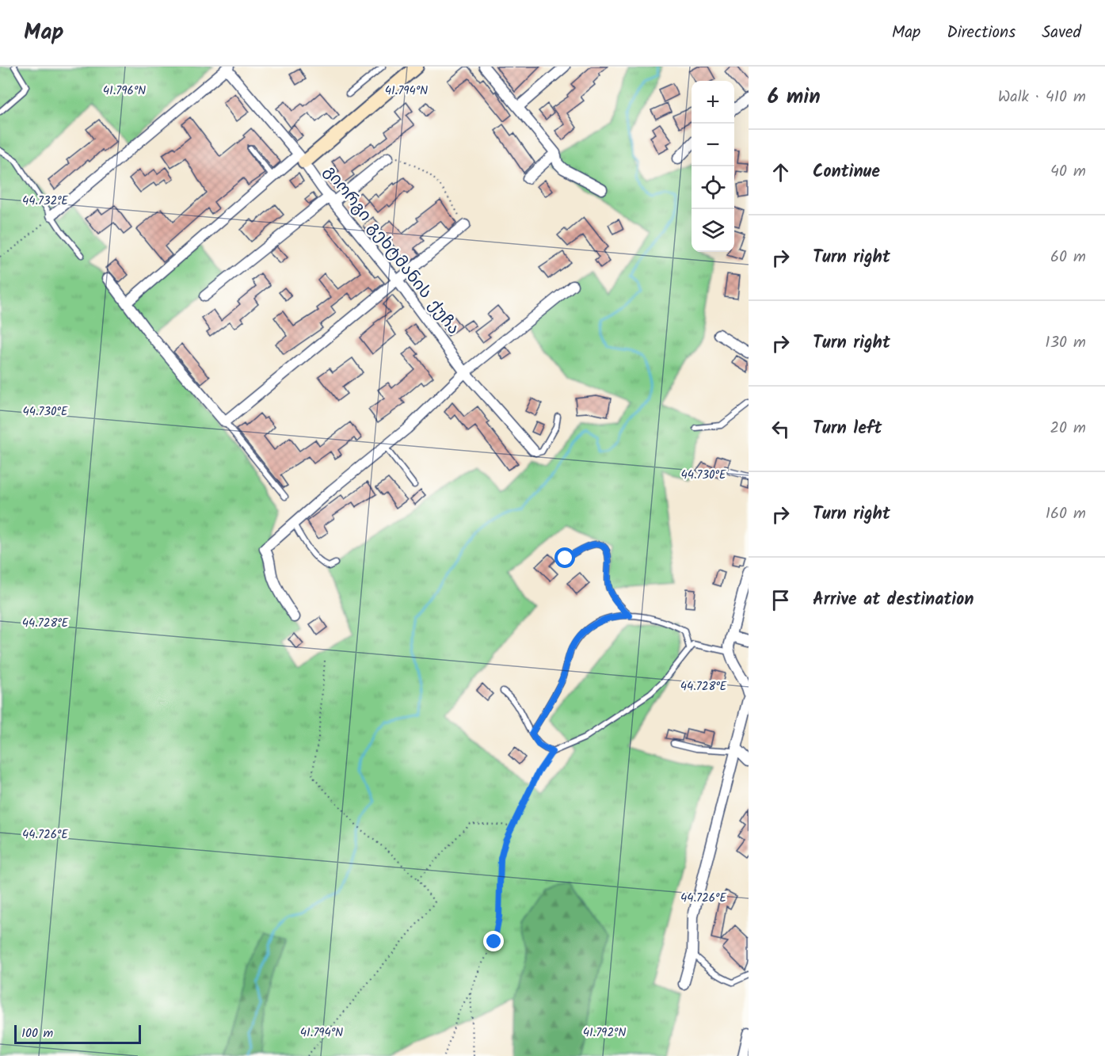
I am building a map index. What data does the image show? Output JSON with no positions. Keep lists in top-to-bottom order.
{
  "streets": {
    "street": ["გიორგი გეხტმანის ქუჩა"]
  },
  "scale_bar": "100 m",
  "page": {
    "header": "Map",
    "nav": ["Map", "Directions", "Saved"],
    "heading": ["6 min", "Walk · 410 m"],
    "map_buttons": ["+", "−"],
    "list": [
      ["Continue", "40 m"],
      ["Turn right", "60 m"],
      ["Turn right", "130 m"],
      ["Turn left", "20 m"],
      ["Turn right", "160 m"],
      "Arrive at destination"
    ],
    "scale": "100 m"
  },
  "coordinates": [
    "41.796°N",
    "41.794°N",
    "44.732°E",
    "44.730°E",
    "44.728°E",
    "44.726°E",
    "41.792°N"
  ]
}
